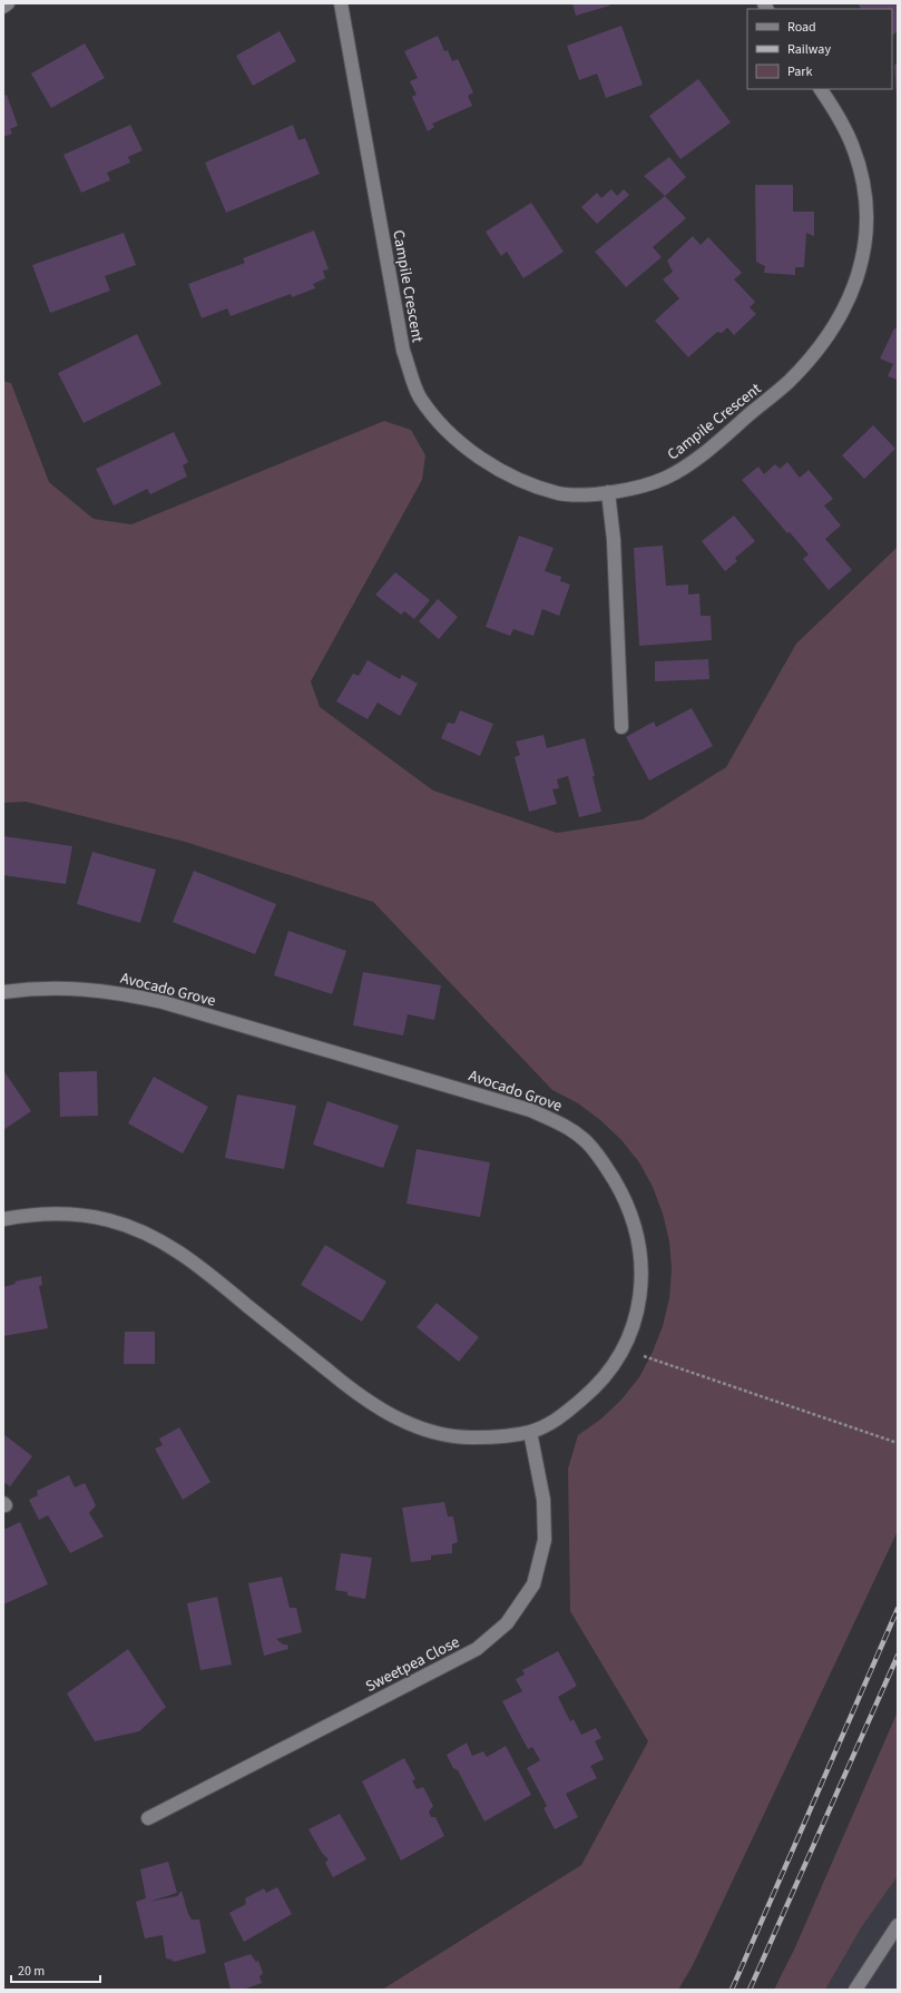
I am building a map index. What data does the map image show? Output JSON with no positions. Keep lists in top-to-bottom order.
{
  "streets": {
    "street": ["Campile Crescent", "Avocado Grove", "Sweetpea Close"]
  },
  "crossings": [
    ["Avocado Grove", "Sweetpea Close"]
  ],
  "legend": ["Road", "Railway", "Park"],
  "scale_bar": "20 m"
}
